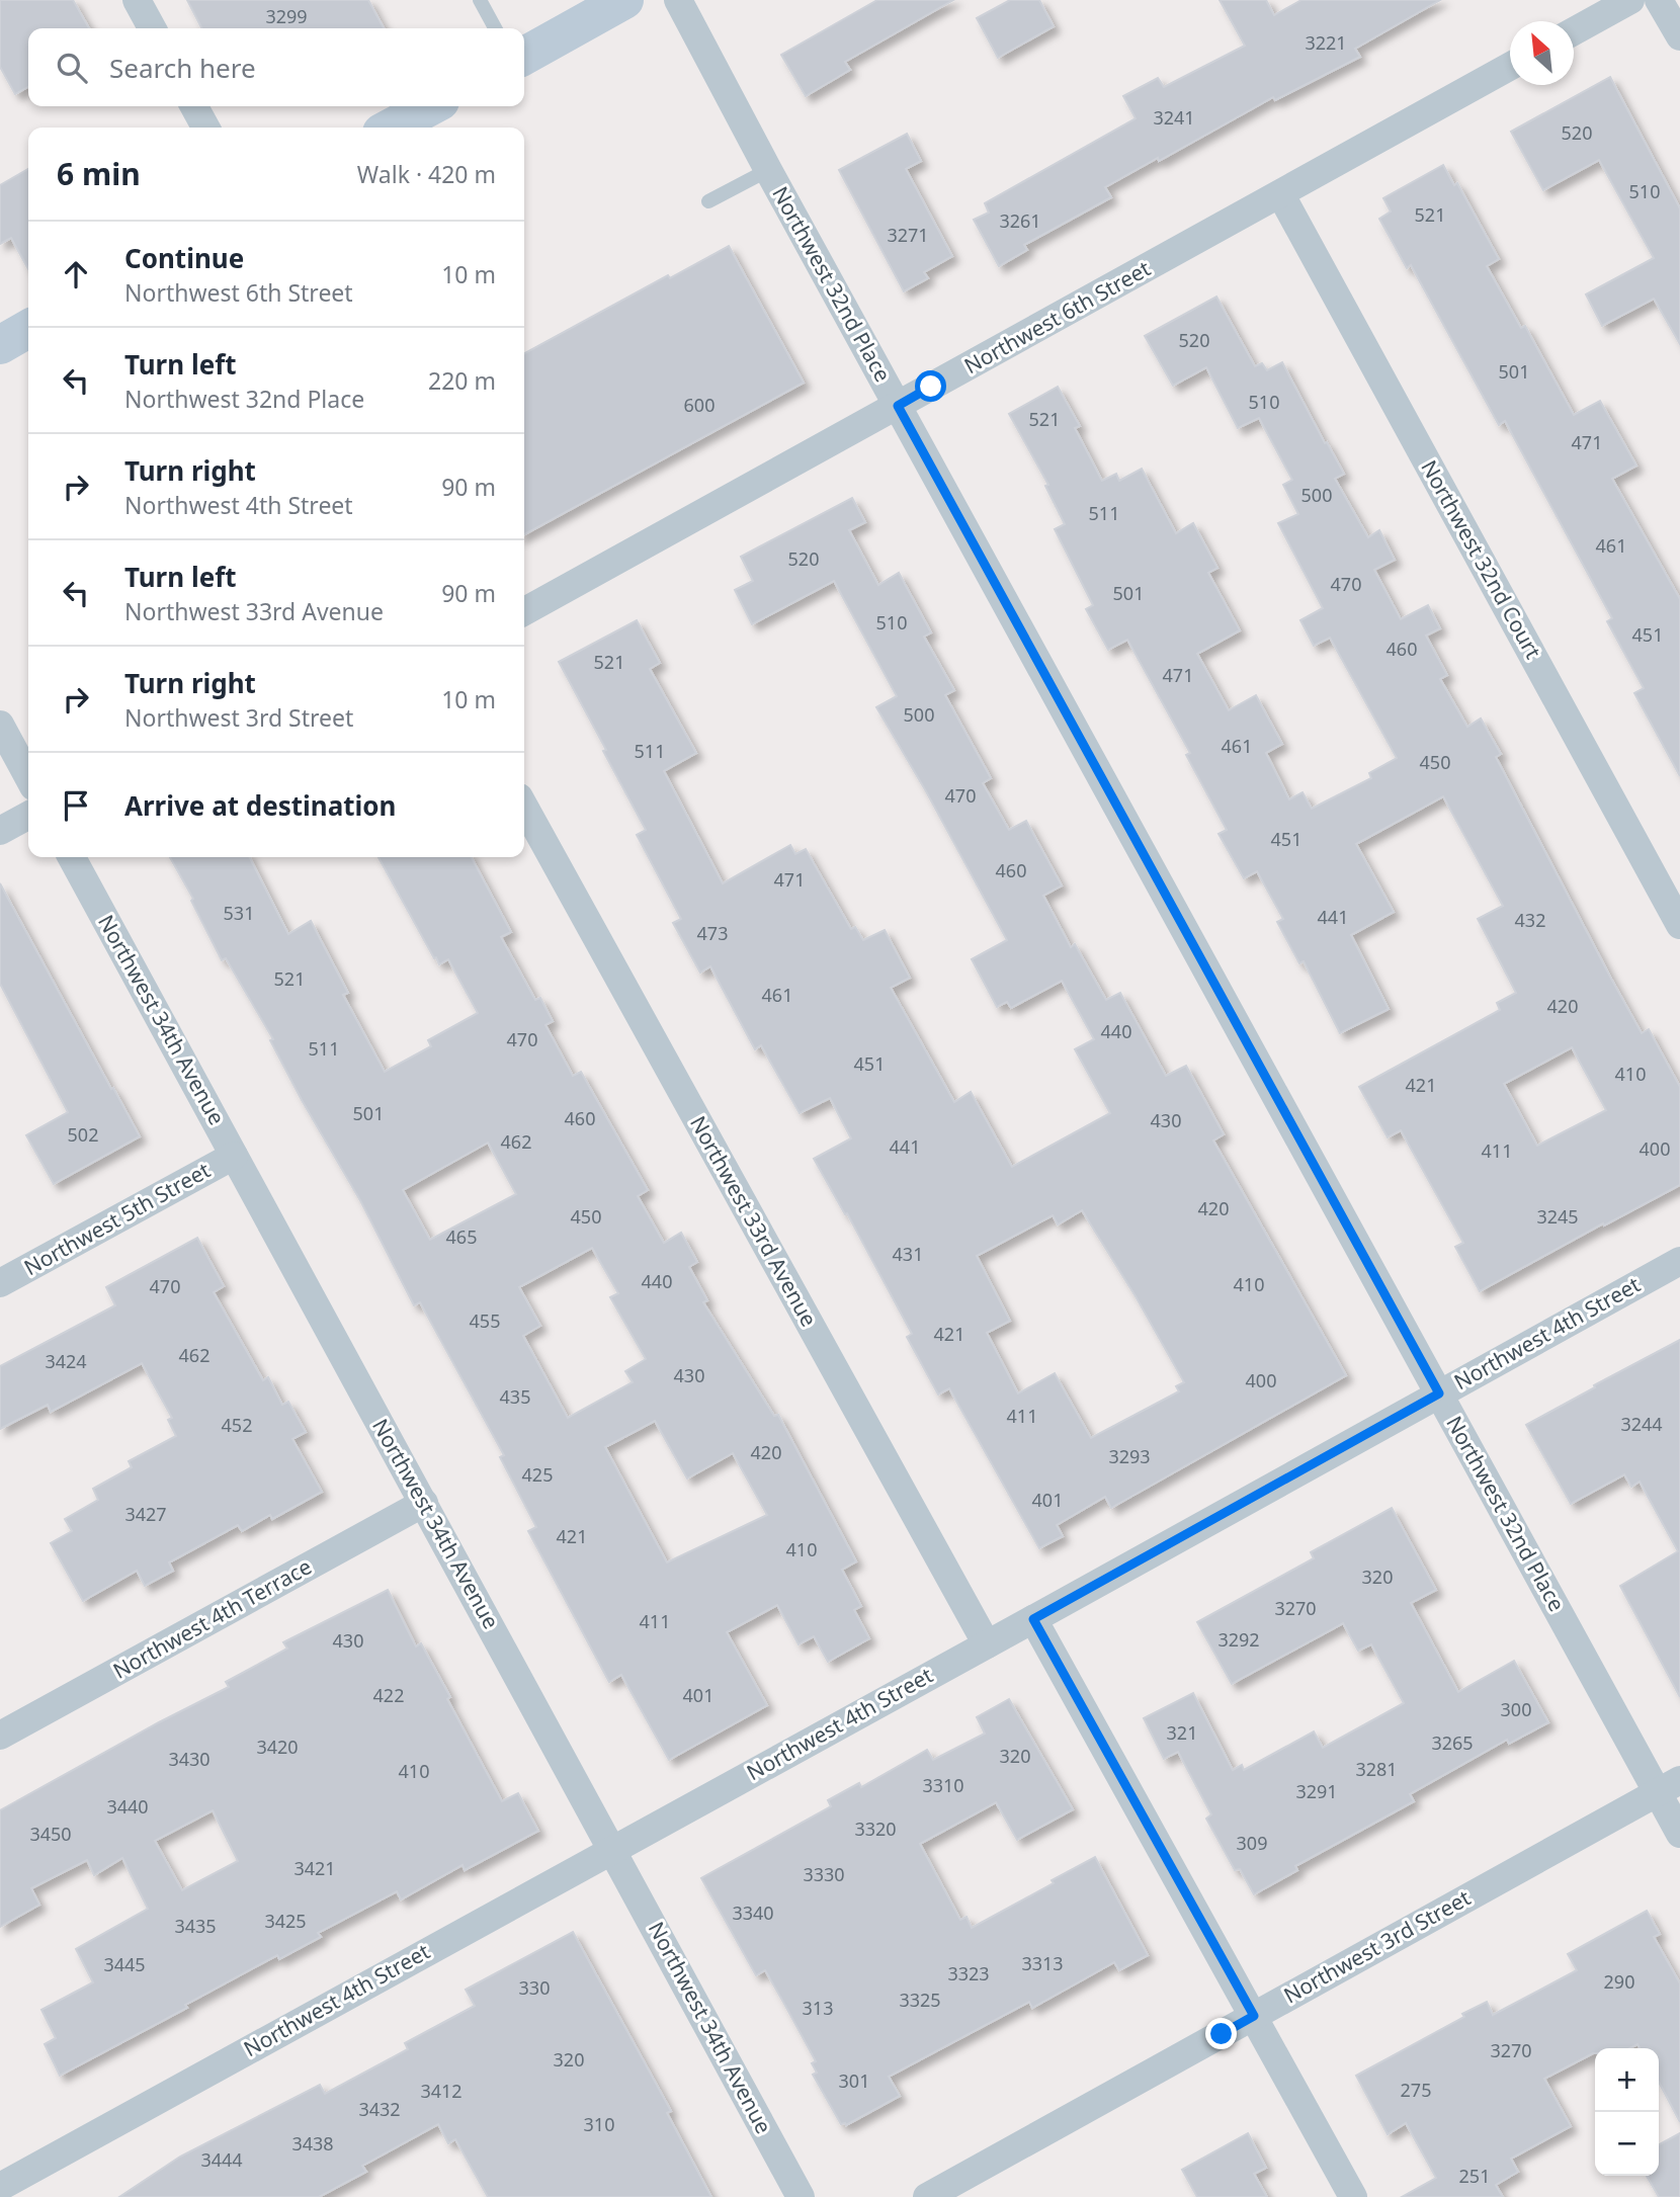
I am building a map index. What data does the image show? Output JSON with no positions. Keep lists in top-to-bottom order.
{
  "streets": {
    "street": [
      "Northwest 32nd Place",
      "Northwest 6th Street",
      "Northwest 32nd Court",
      "Northwest 34th Avenue",
      "Northwest 5th Street",
      "Northwest 33rd Avenue",
      "Northwest 4th Street",
      "Northwest 4th Terrace",
      "Northwest 3rd Street"
    ]
  },
  "crossings": [
    ["Northwest 32nd Place", "Northwest 6th Street"],
    ["Northwest 32nd Place", "Northwest 4th Street"],
    ["Northwest 32nd Place", "Northwest 3rd Street"],
    ["Northwest 6th Street", "Northwest 32nd Court"],
    ["Northwest 34th Avenue", "Northwest 5th Street"],
    ["Northwest 34th Avenue", "Northwest 4th Street"],
    ["Northwest 34th Avenue", "Northwest 4th Terrace"],
    ["Northwest 33rd Avenue", "Northwest 4th Street"]
  ],
  "house_numbers": [
    "3299",
    "3221",
    "3241",
    "520",
    "510",
    "521",
    "3261",
    "3271",
    "520",
    "501",
    "510",
    "600",
    "521",
    "471",
    "500",
    "511",
    "461",
    "520",
    "470",
    "501",
    "510",
    "451",
    "460",
    "521",
    "471",
    "500",
    "461",
    "511",
    "450",
    "470",
    "451",
    "460",
    "471",
    "531",
    "441",
    "432",
    "473",
    "521",
    "461",
    "420",
    "440",
    "470",
    "511",
    "451",
    "410",
    "421",
    "501",
    "460",
    "430",
    "502",
    "462",
    "441",
    "400",
    "411",
    "420",
    "450",
    "3245",
    "465",
    "431",
    "440",
    "410",
    "470",
    "455",
    "421",
    "462",
    "3424",
    "430",
    "400",
    "435",
    "411",
    "3244",
    "452",
    "420",
    "3293",
    "425",
    "401",
    "3427",
    "421",
    "410",
    "320",
    "3270",
    "411",
    "3292",
    "430",
    "422",
    "401",
    "300",
    "321",
    "3265",
    "3420",
    "320",
    "3430",
    "3281",
    "410",
    "3310",
    "3291",
    "3440",
    "3320",
    "3450",
    "309",
    "3421",
    "3330",
    "3340",
    "3425",
    "3435",
    "3313",
    "3445",
    "3323",
    "290",
    "330",
    "3325",
    "313",
    "3270",
    "320",
    "301",
    "275",
    "3412",
    "3432",
    "310",
    "3438",
    "3444",
    "251"
  ],
  "north": "top left",
  "page": {
    "search": "Search here",
    "heading": ["6 min", "Walk · 420 m"],
    "list": [
      ["Continue", "Northwest 6th Street", "10 m"],
      ["Turn left", "Northwest 32nd Place", "220 m"],
      ["Turn right", "Northwest 4th Street", "90 m"],
      ["Turn left", "Northwest 33rd Avenue", "90 m"],
      ["Turn right", "Northwest 3rd Street", "10 m"],
      "Arrive at destination"
    ],
    "map_buttons": ["+", "−"]
  }
}
